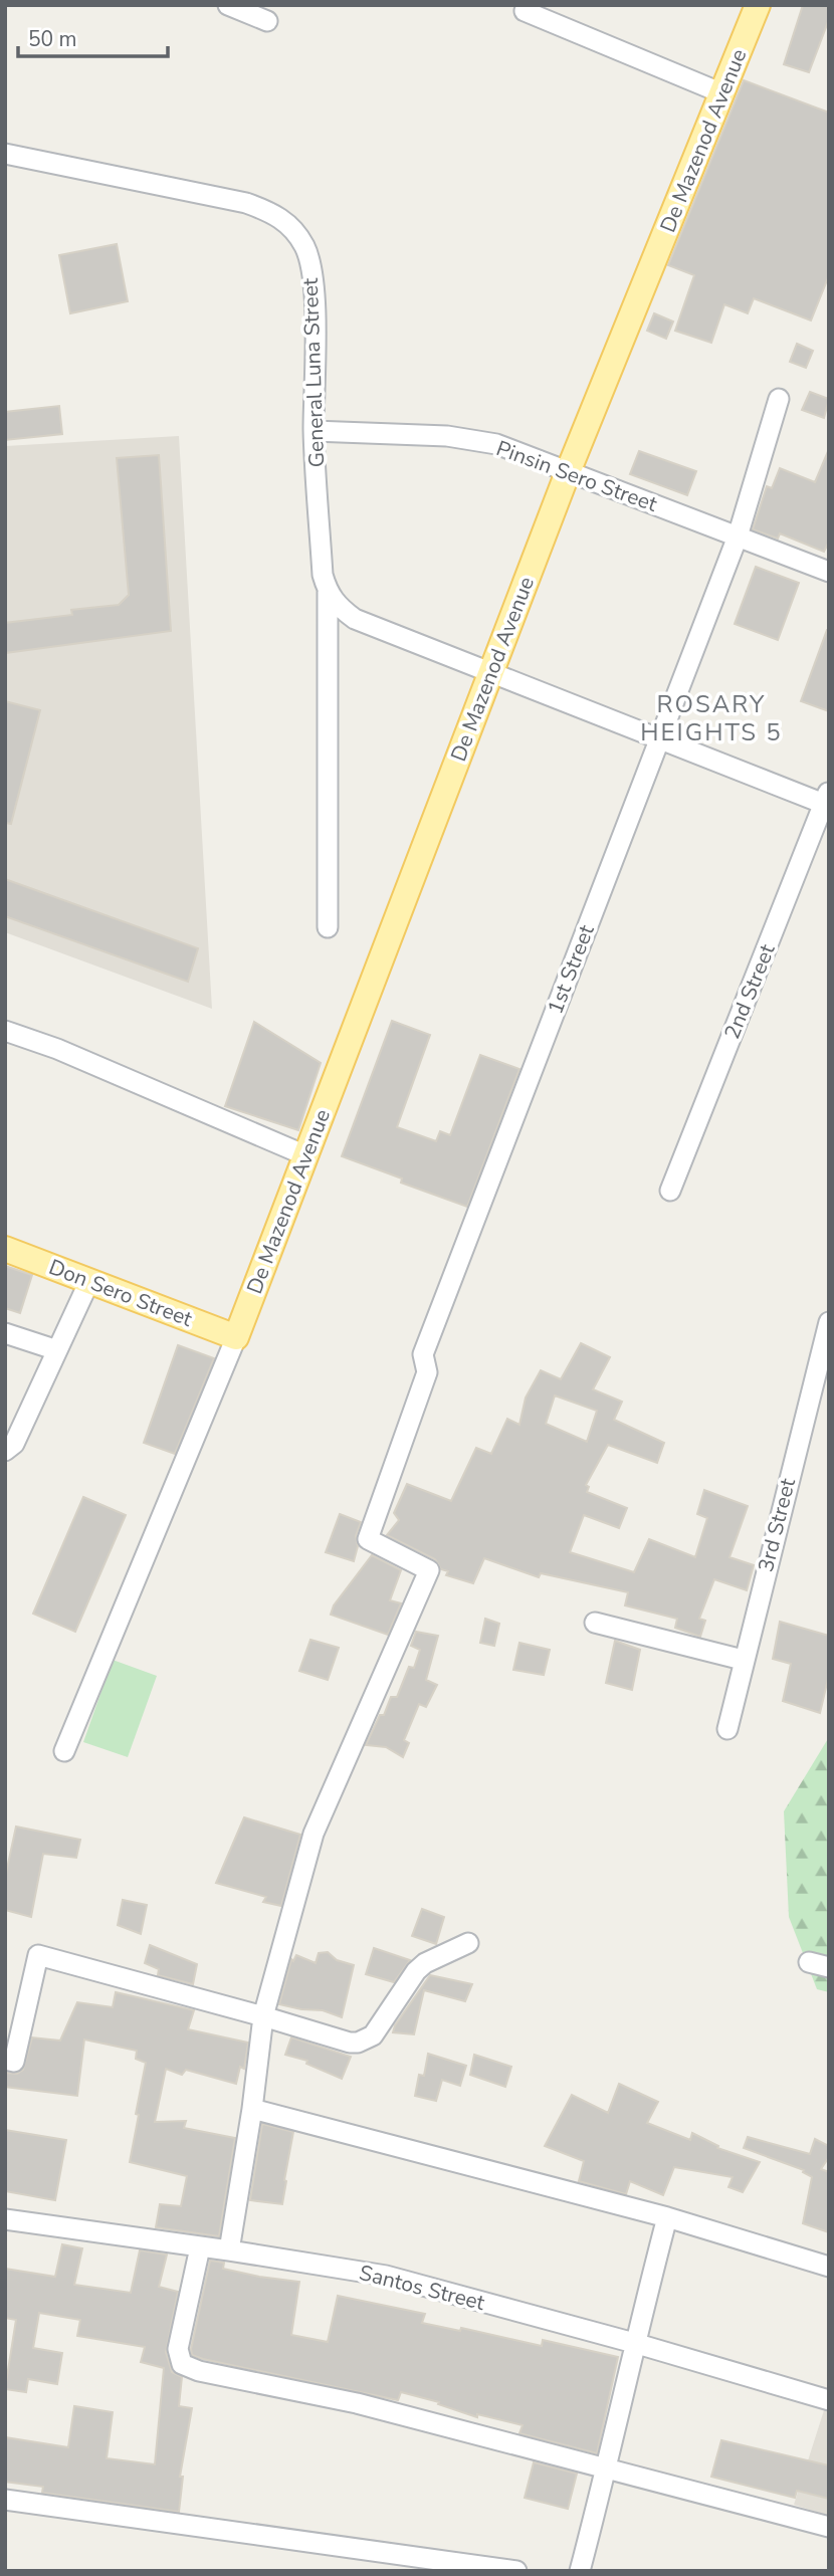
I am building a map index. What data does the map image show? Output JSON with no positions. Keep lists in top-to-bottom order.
{
  "streets": {
    "main road": ["De Mazenod Avenue", "Don Sero Street"],
    "street": [
      "General Luna Street",
      "Pinsin Sero Street",
      "1st Street",
      "2nd Street",
      "3rd Street",
      "Santos Street"
    ]
  },
  "crossings": [
    ["De Mazenod Avenue", "Pinsin Sero Street"],
    ["De Mazenod Avenue", "Don Sero Street"],
    ["General Luna Street", "Pinsin Sero Street"],
    ["Pinsin Sero Street", "1st Street"]
  ],
  "districts": ["ROSARY HEIGHTS 5"],
  "scale_bar": "50 m"
}
